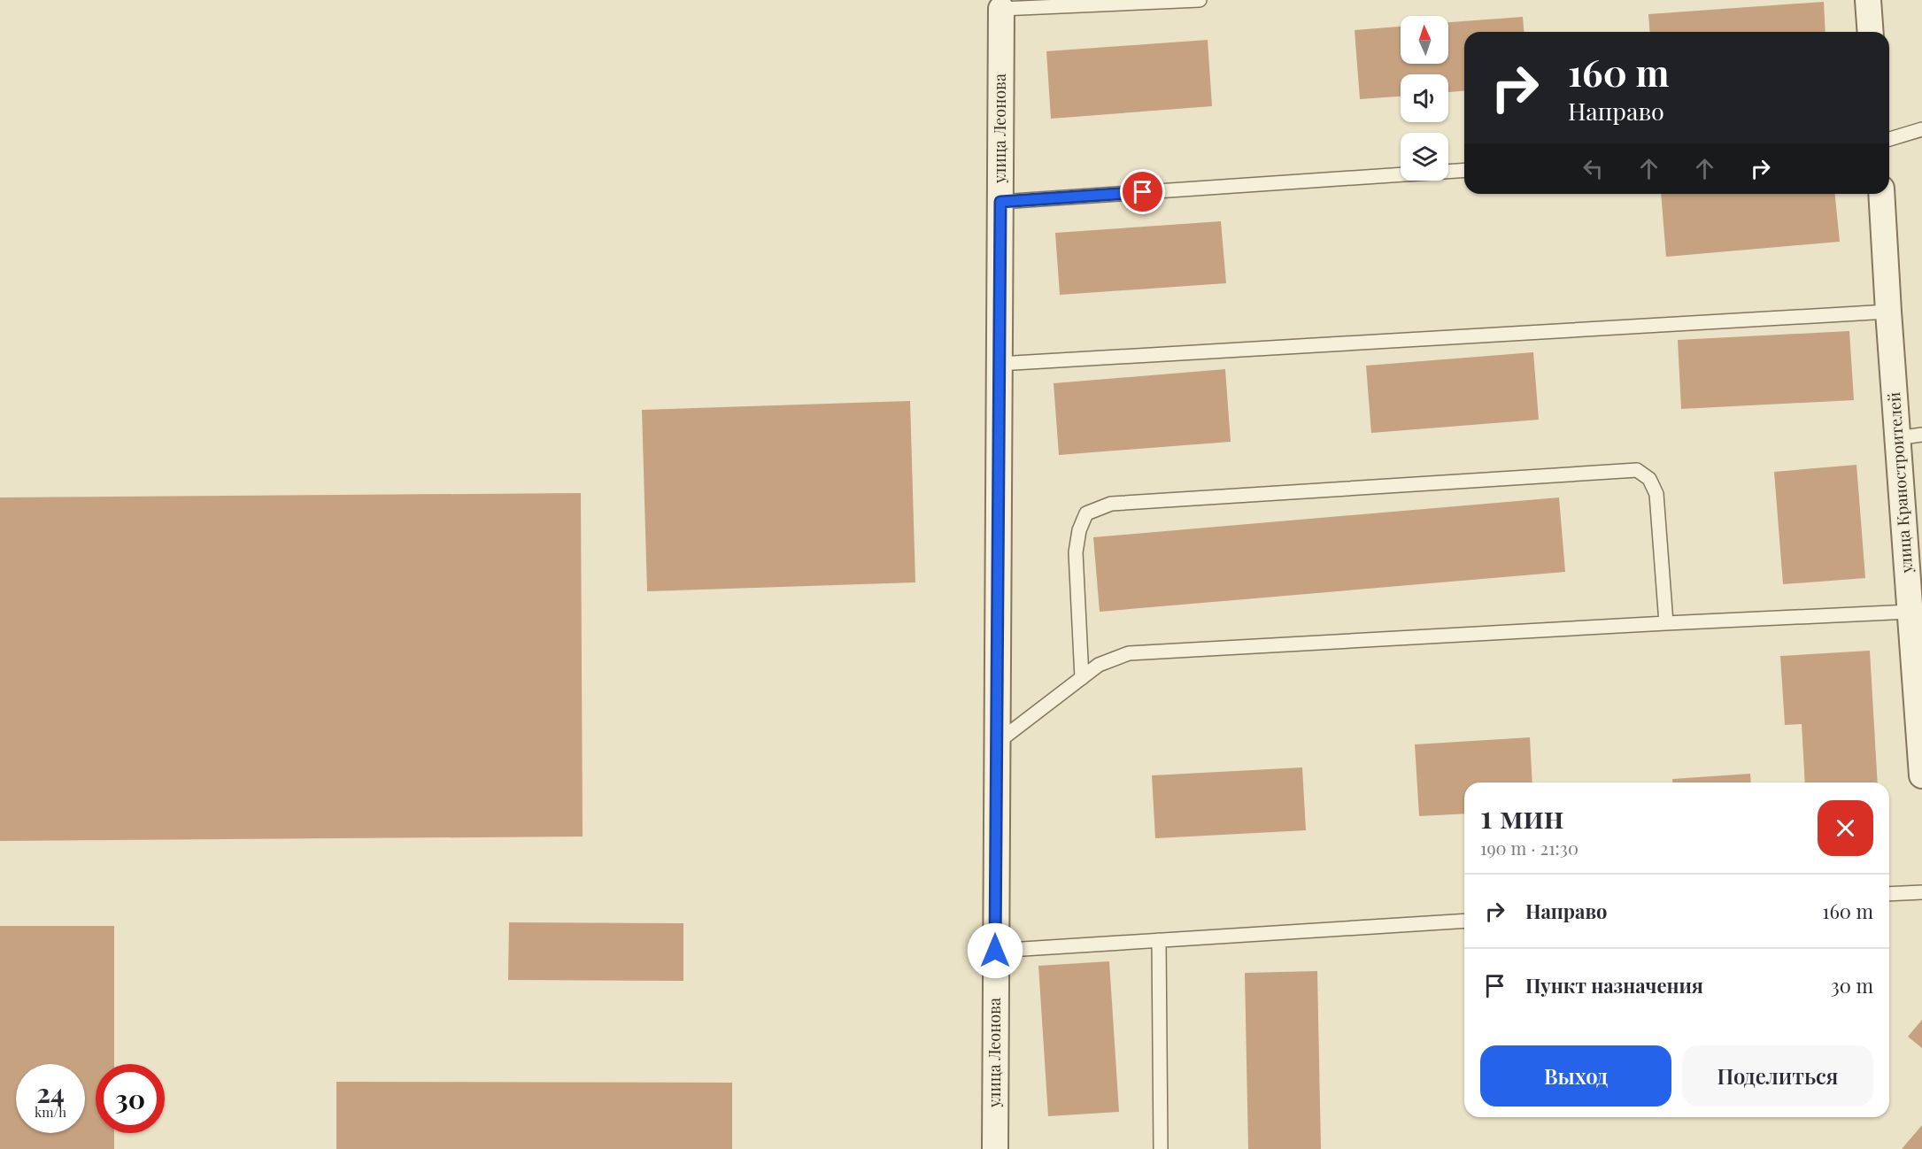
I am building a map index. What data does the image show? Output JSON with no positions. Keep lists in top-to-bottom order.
{
  "streets": {
    "street": ["улица Леонова", "улица Краностроителей"]
  },
  "north": "top",
  "page": {
    "turn": ["160 m", "Направо"],
    "heading": ["1 мин", "190 m · 21:30"],
    "list": [
      {
        "name": "Направо",
        "value": "160 m"
      },
      {
        "name": "Пункт назначения",
        "value": "30 m"
      }
    ],
    "buttons": ["Выход", "Поделиться"],
    "speed": "24 km/h",
    "limit": "30"
  }
}
